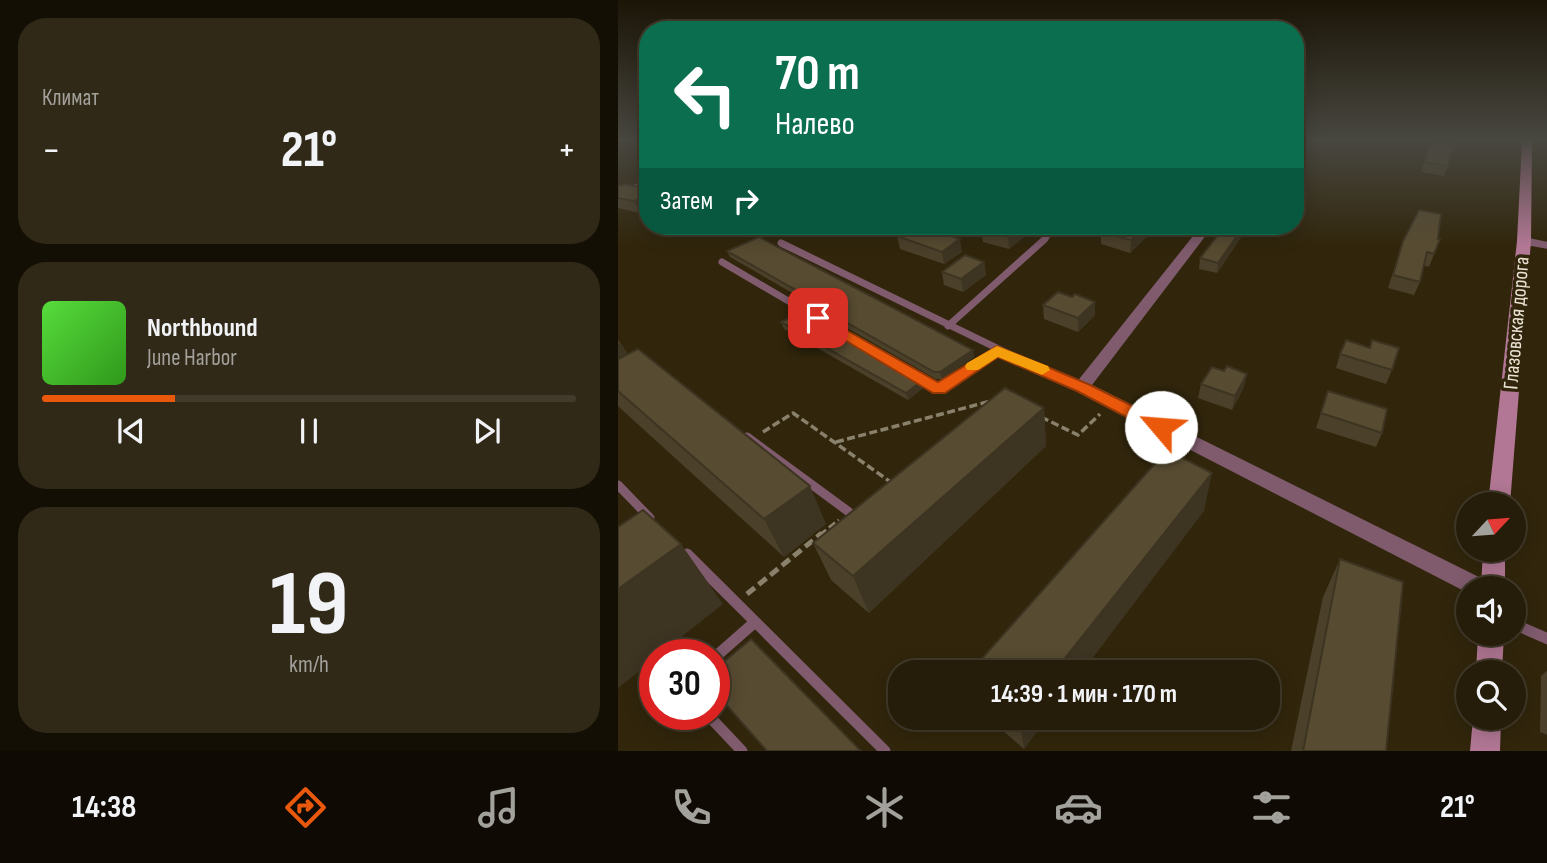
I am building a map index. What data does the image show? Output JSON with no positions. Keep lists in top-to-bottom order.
{
  "streets": {
    "street": ["Глазовская дорога"]
  },
  "north": "top right",
  "page": {
    "tile": [
      "Климат",
      ["19", "km/h"]
    ],
    "turn": ["70 m", "Налево"],
    "heat": ["−", "21°", "+"],
    "then": "Затем",
    "song": ["Northbound", "June Harbor"],
    "limit": "30",
    "trip": "14:39 · 1 мин · 170 m",
    "tabs": ["14:38", "21°"]
  }
}
